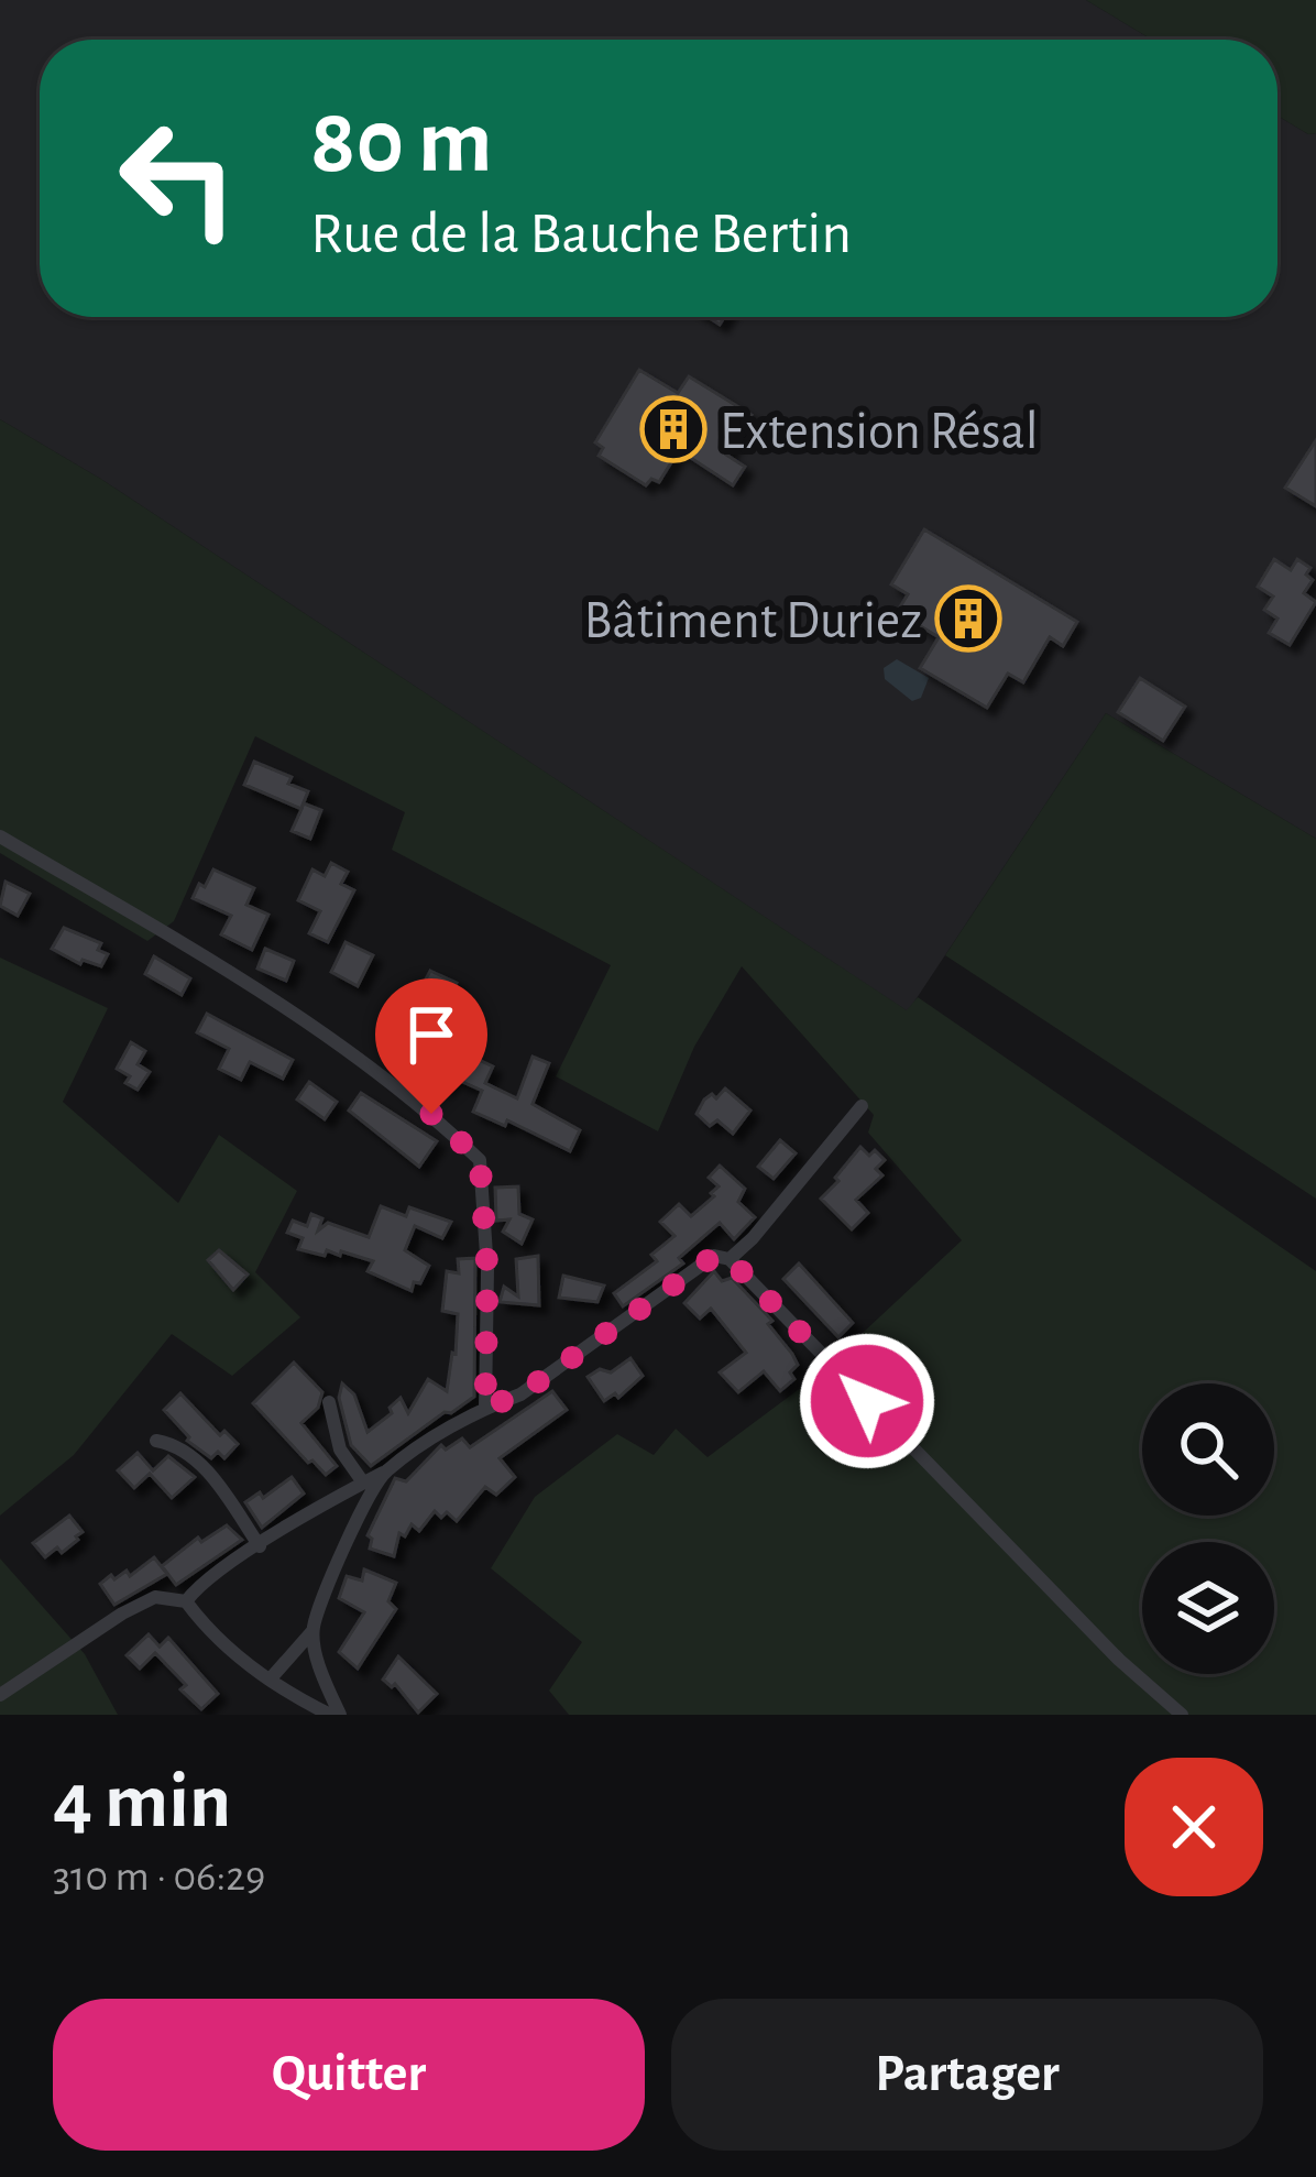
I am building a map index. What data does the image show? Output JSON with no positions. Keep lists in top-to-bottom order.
{
  "places": {
    "building": ["Extension Résal", "Bâtiment Duriez"]
  },
  "page": {
    "turn": ["80 m", "Rue de la Bauche Bertin"],
    "heading": ["4 min", "310 m · 06:29"],
    "buttons": ["Quitter", "Partager"]
  }
}
